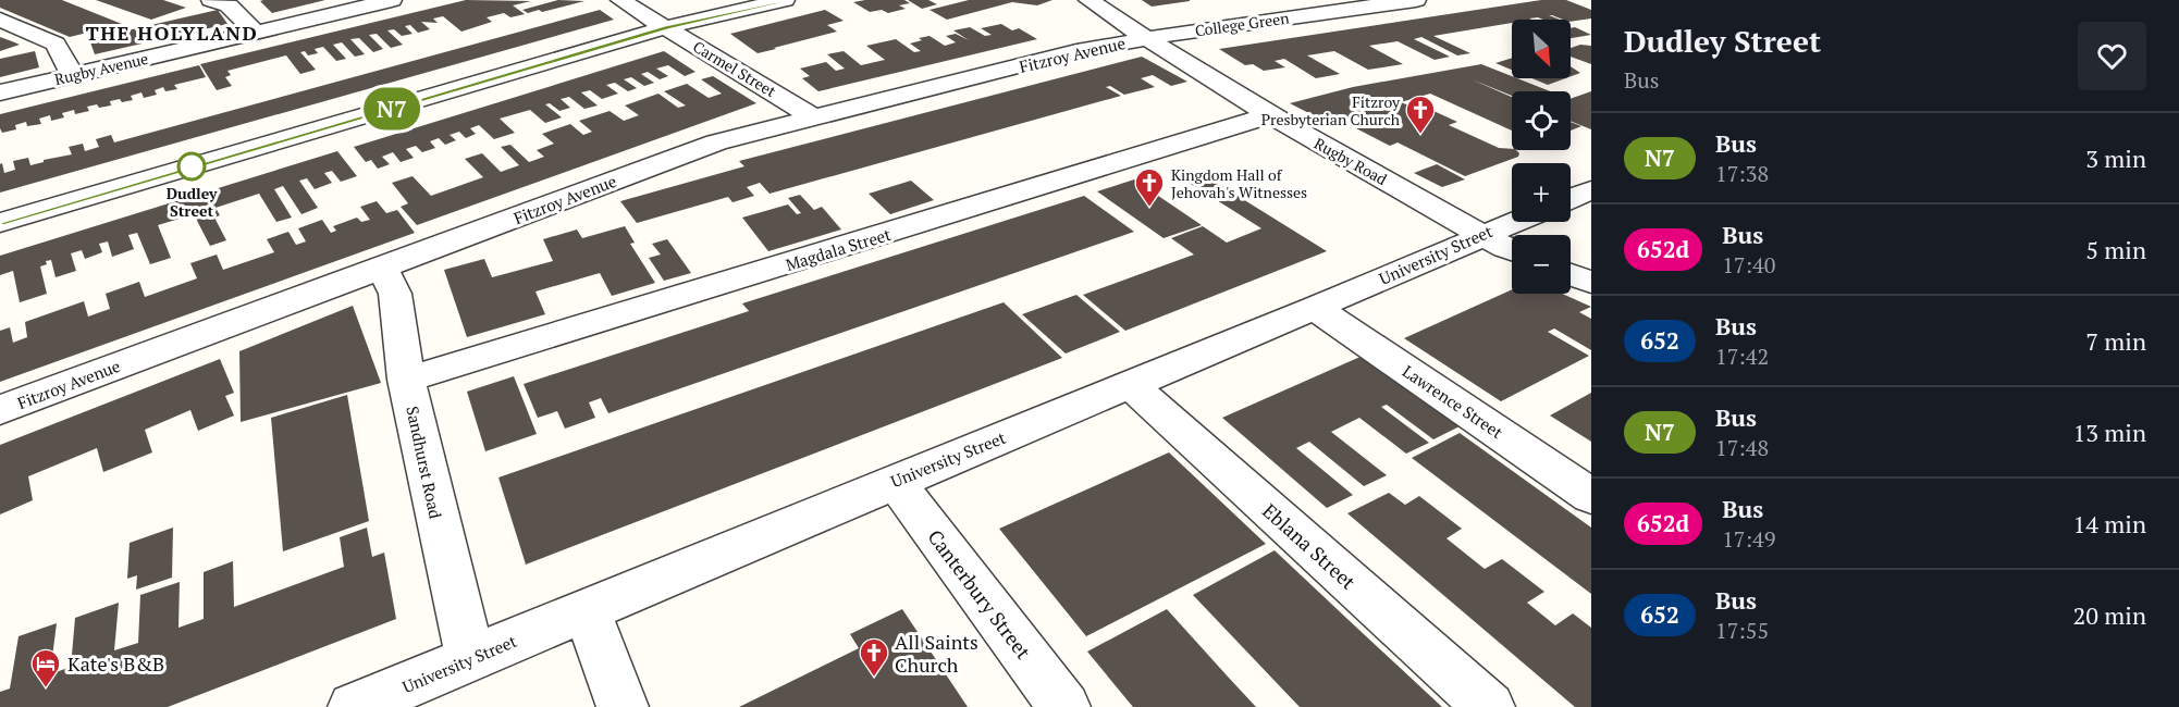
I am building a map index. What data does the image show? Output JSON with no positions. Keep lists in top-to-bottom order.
{
  "streets": {
    "street": [
      "College Green",
      "Fitzroy Avenue",
      "Rugby Avenue",
      "Carmel Street",
      "Rugby Road",
      "Magdala Street",
      "University Street",
      "Lawrence Street",
      "Sandhurst Road",
      "Eblana Street",
      "Canterbury Street"
    ]
  },
  "crossings": [
    ["College Green", "Fitzroy Avenue"],
    ["College Green", "Rugby Road"],
    ["Fitzroy Avenue", "Carmel Street"],
    ["Fitzroy Avenue", "Rugby Road"],
    ["Fitzroy Avenue", "Sandhurst Road"],
    ["Rugby Road", "Magdala Street"],
    ["Rugby Road", "University Street"],
    ["Magdala Street", "Sandhurst Road"],
    ["University Street", "Lawrence Street"],
    ["University Street", "Sandhurst Road"],
    ["University Street", "Eblana Street"],
    ["University Street", "Canterbury Street"]
  ],
  "districts": ["THE HOLYLAND"],
  "places": {
    "church": ["Fitzroy Presbyterian Church", "Kingdom Hall of Jehovah's Witnesses", "All Saints Church"],
    "other": ["Dudley Street"],
    "hotel": ["Kate's B&B"]
  },
  "lines": ["bus line N7"],
  "north": "bottom right",
  "page": {
    "on_map": "N7",
    "heading": ["Dudley Street", "Bus"],
    "map_buttons": ["+", "−"],
    "list": [
      {
        "mark": "N7",
        "name": "Bus",
        "note": "17:38",
        "value": "3 min"
      },
      {
        "mark": "652d",
        "name": "Bus",
        "note": "17:40",
        "value": "5 min"
      },
      {
        "mark": "652",
        "name": "Bus",
        "note": "17:42",
        "value": "7 min"
      },
      {
        "mark": "N7",
        "name": "Bus",
        "note": "17:48",
        "value": "13 min"
      },
      {
        "mark": "652d",
        "name": "Bus",
        "note": "17:49",
        "value": "14 min"
      },
      {
        "mark": "652",
        "name": "Bus",
        "note": "17:55",
        "value": "20 min"
      }
    ]
  }
}
